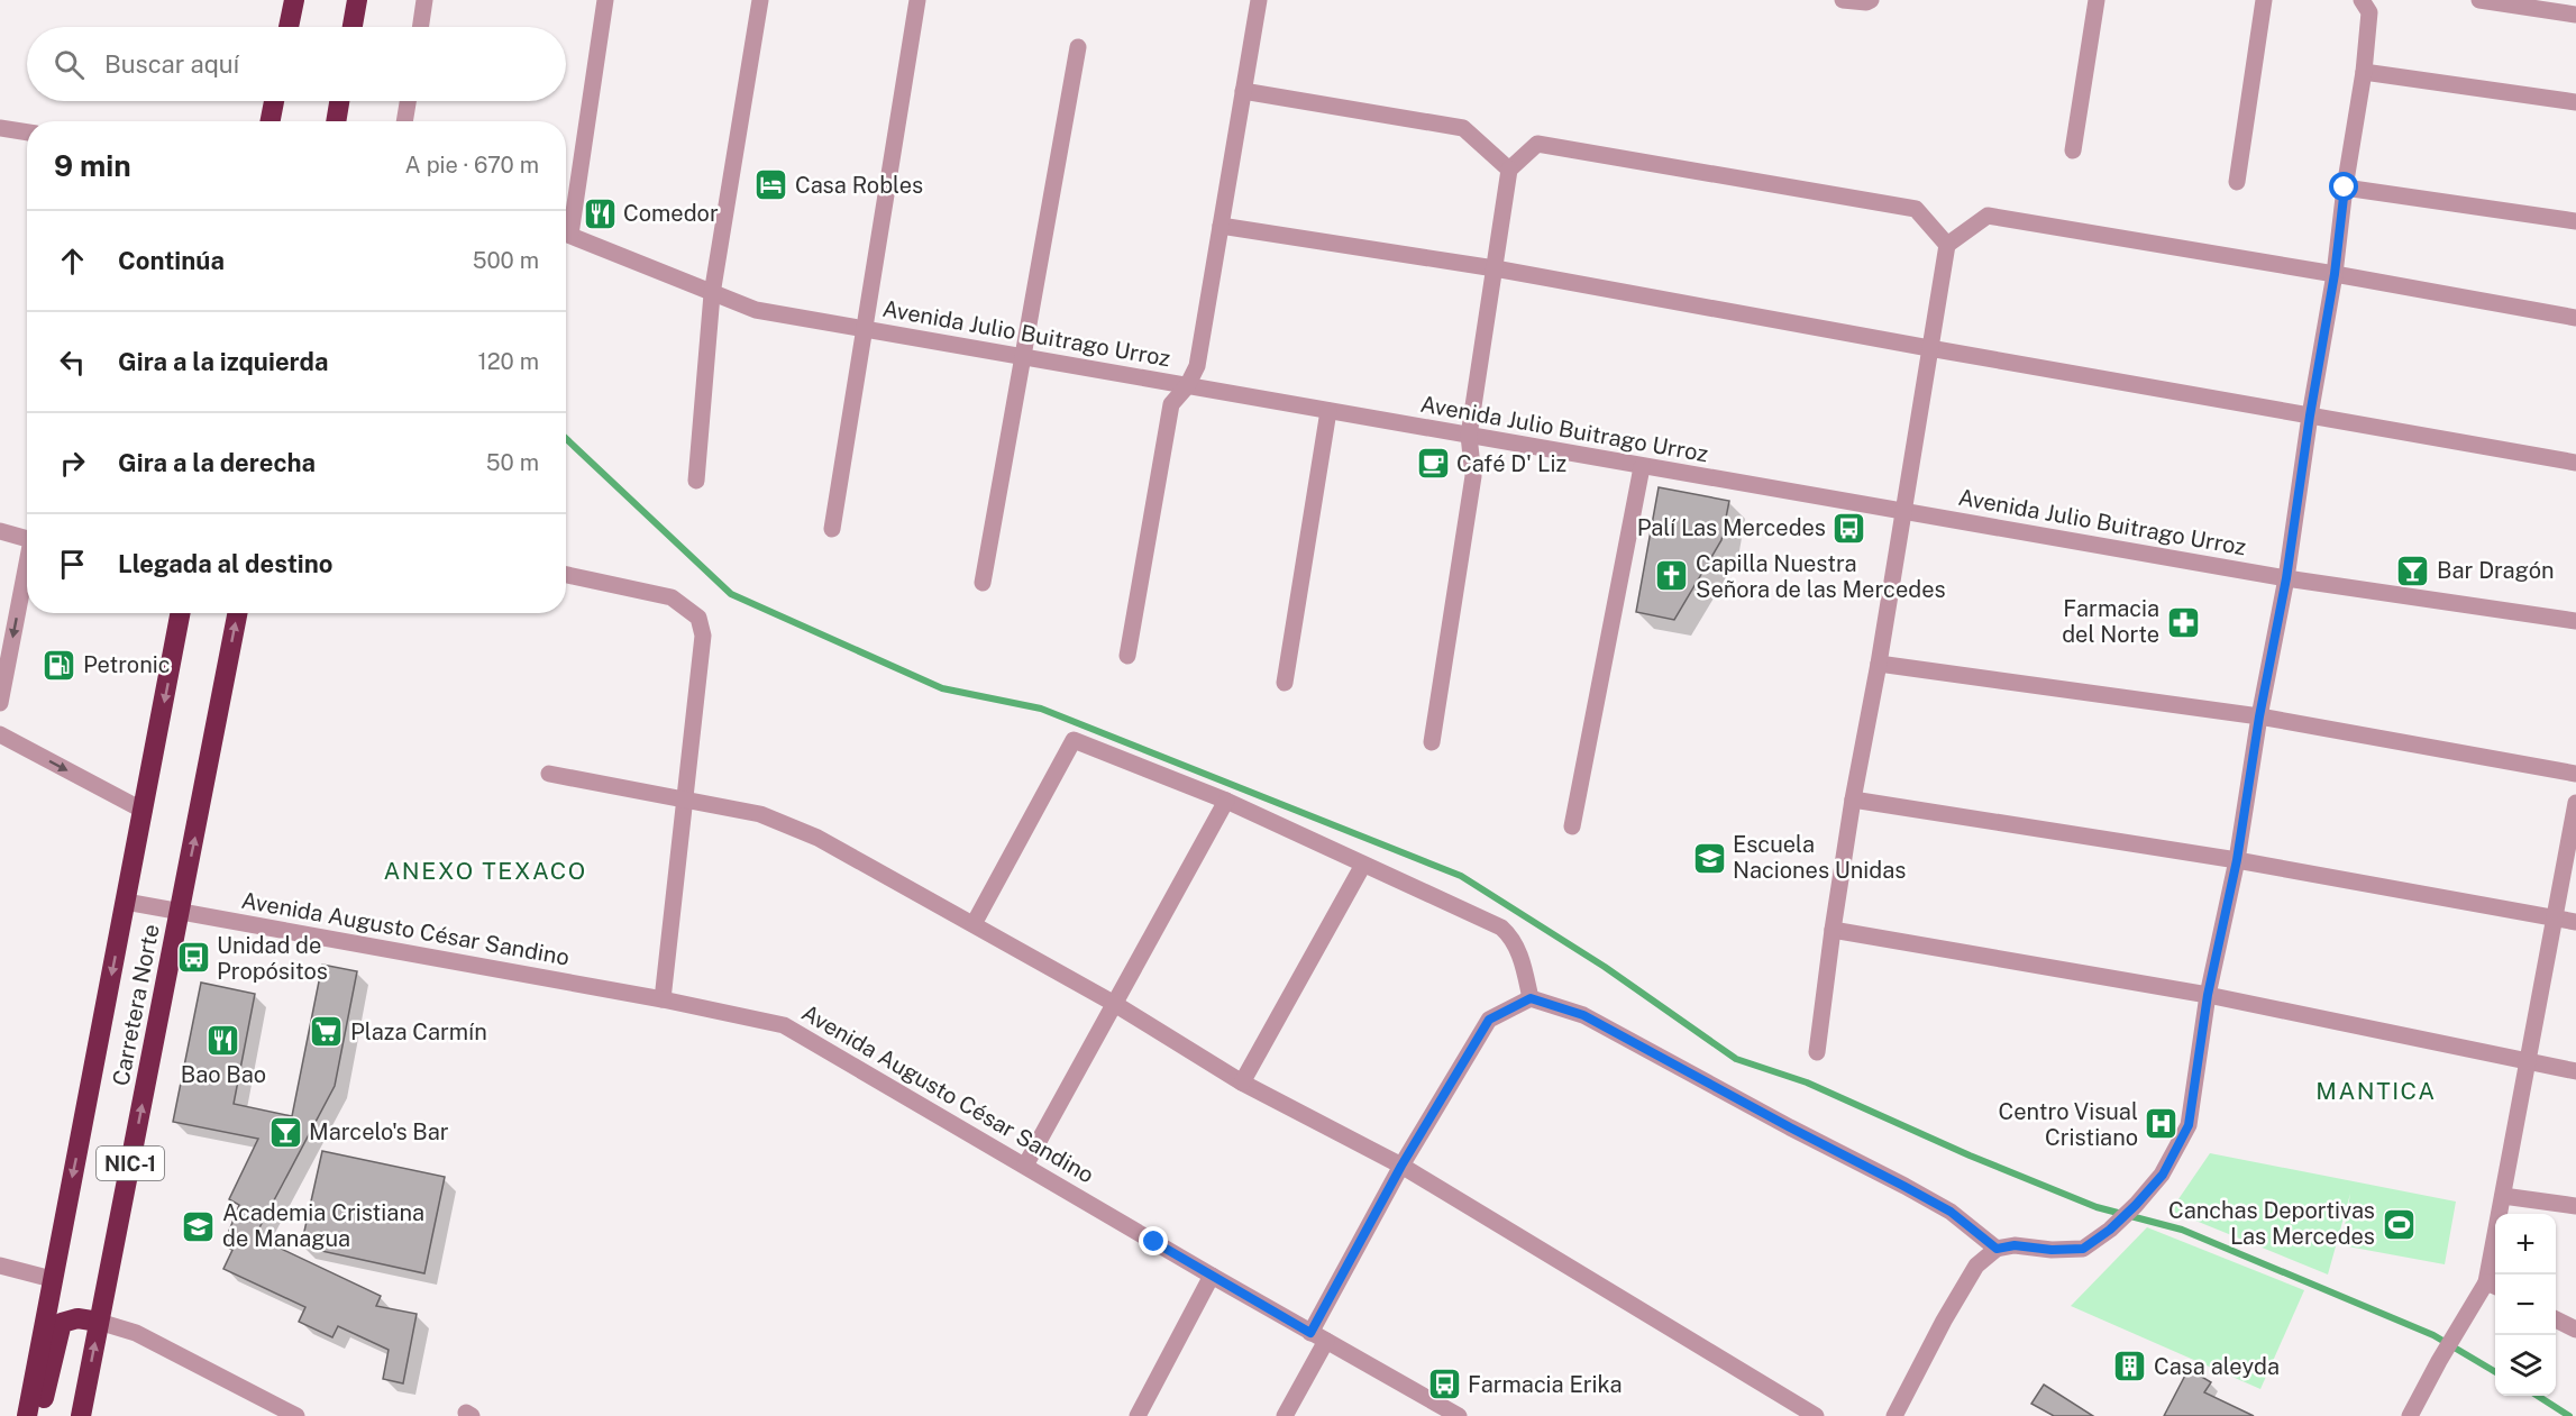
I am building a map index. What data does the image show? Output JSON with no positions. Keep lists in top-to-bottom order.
{
  "streets": {
    "highway": ["Carretera Norte", "NIC-1"],
    "street": ["Avenida Julio Buitrago Urroz", "Avenida Augusto César Sandino"]
  },
  "crossings": [
    ["Avenida Augusto César Sandino", "Carretera Norte"]
  ],
  "districts": ["ANEXO TEXACO", "MANTICA"],
  "places": {
    "hotel": ["Casa Robles"],
    "restaurant": ["Comedor", "Bao Bao"],
    "cafe": ["Café D' Liz"],
    "bus stop": ["Palí Las Mercedes", "Unidad de Propósitos", "Farmacia Erika"],
    "bar": ["Bar Dragón", "Marcelo's Bar"],
    "church": ["Capilla Nuestra Señora de las Mercedes"],
    "pharmacy": ["Farmacia del Norte"],
    "fuel station": ["Petronic"],
    "school or university": ["Escuela Naciones Unidas", "Academia Cristiana de Managua"],
    "supermarket": ["Plaza Carmín"],
    "hospital": ["Centro Visual Cristiano"],
    "sports": ["Canchas Deportivas Las Mercedes"],
    "building": ["Casa aleyda"]
  },
  "page": {
    "search": "Buscar aquí",
    "heading": ["9 min", "A pie · 670 m"],
    "list": [
      ["Continúa", "500 m"],
      ["Gira a la izquierda", "120 m"],
      ["Gira a la derecha", "50 m"],
      "Llegada al destino"
    ],
    "map_buttons": ["+", "−"]
  }
}
